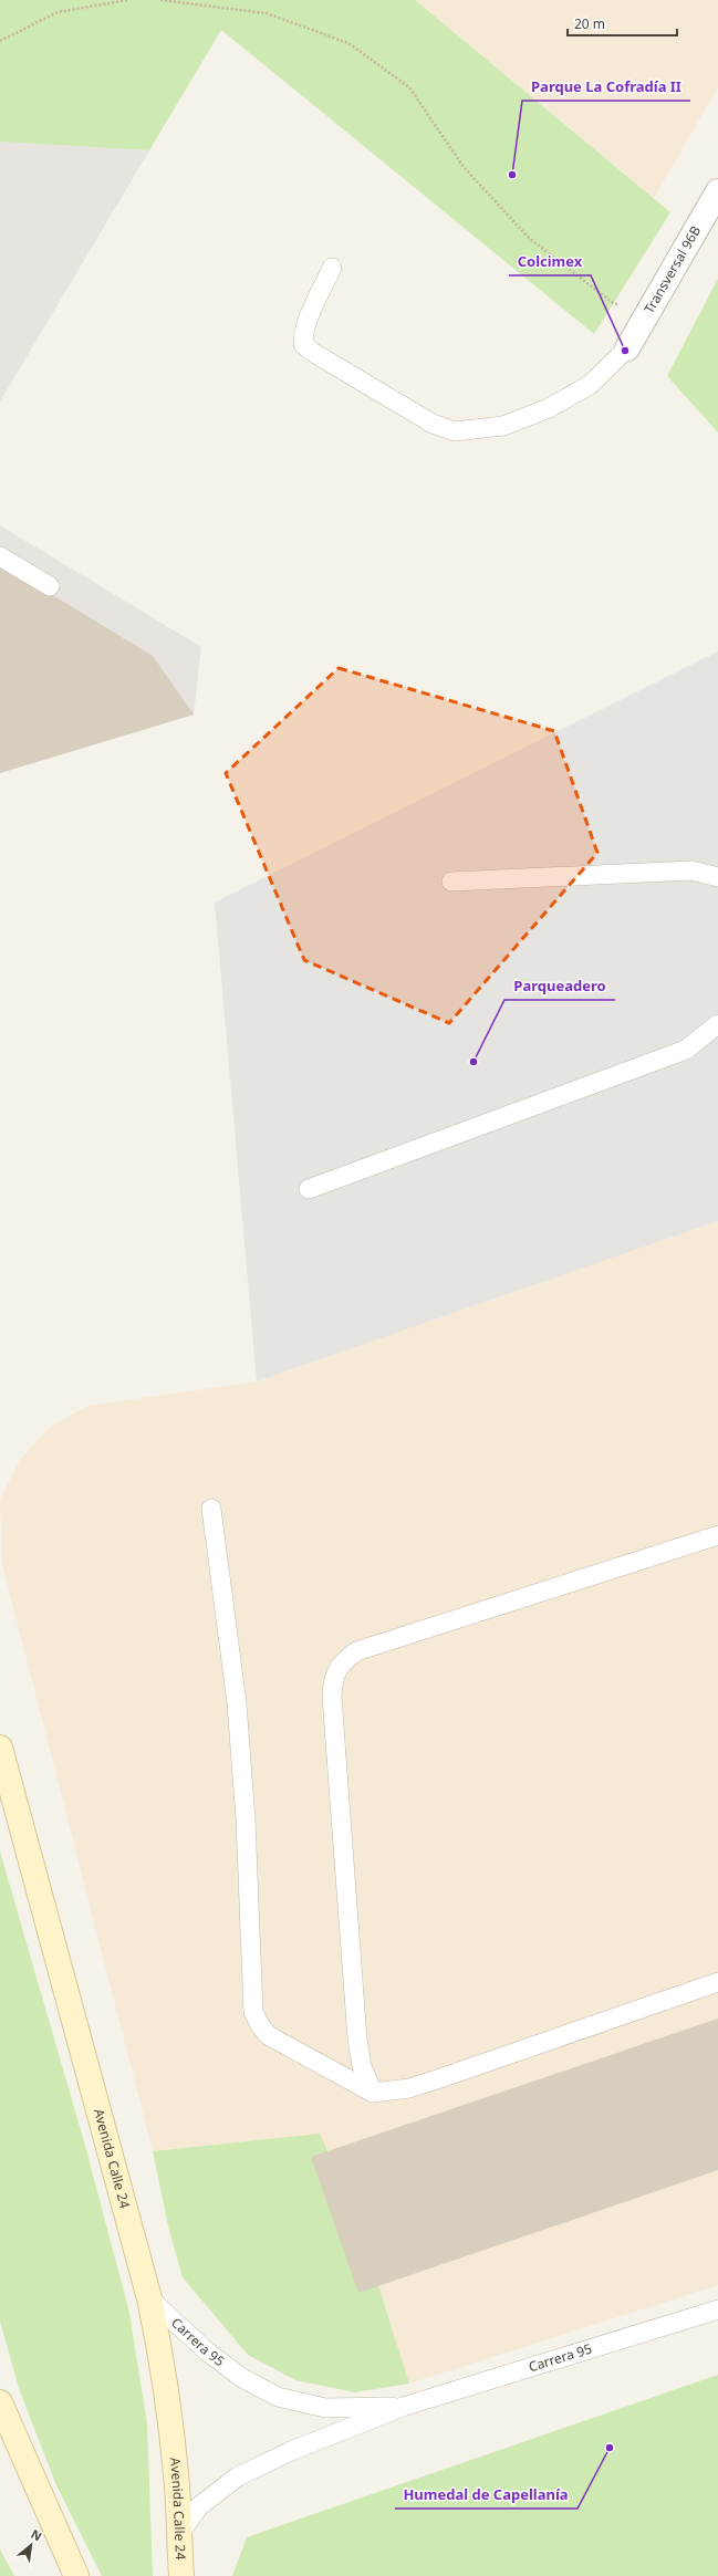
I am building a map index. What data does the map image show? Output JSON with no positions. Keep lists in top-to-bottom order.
{
  "streets": {
    "main road": ["Avenida Calle 24"],
    "street": ["Transversal 96B"],
    "lane": ["Carrera 95"]
  },
  "crossings": [
    ["Avenida Calle 24", "Carrera 95"]
  ],
  "places": [
    "Parque La Cofradía II",
    "Colcimex",
    "Parqueadero",
    "Humedal de Capellanía"
  ],
  "scale_bar": "20 m",
  "north": "top right"
}
